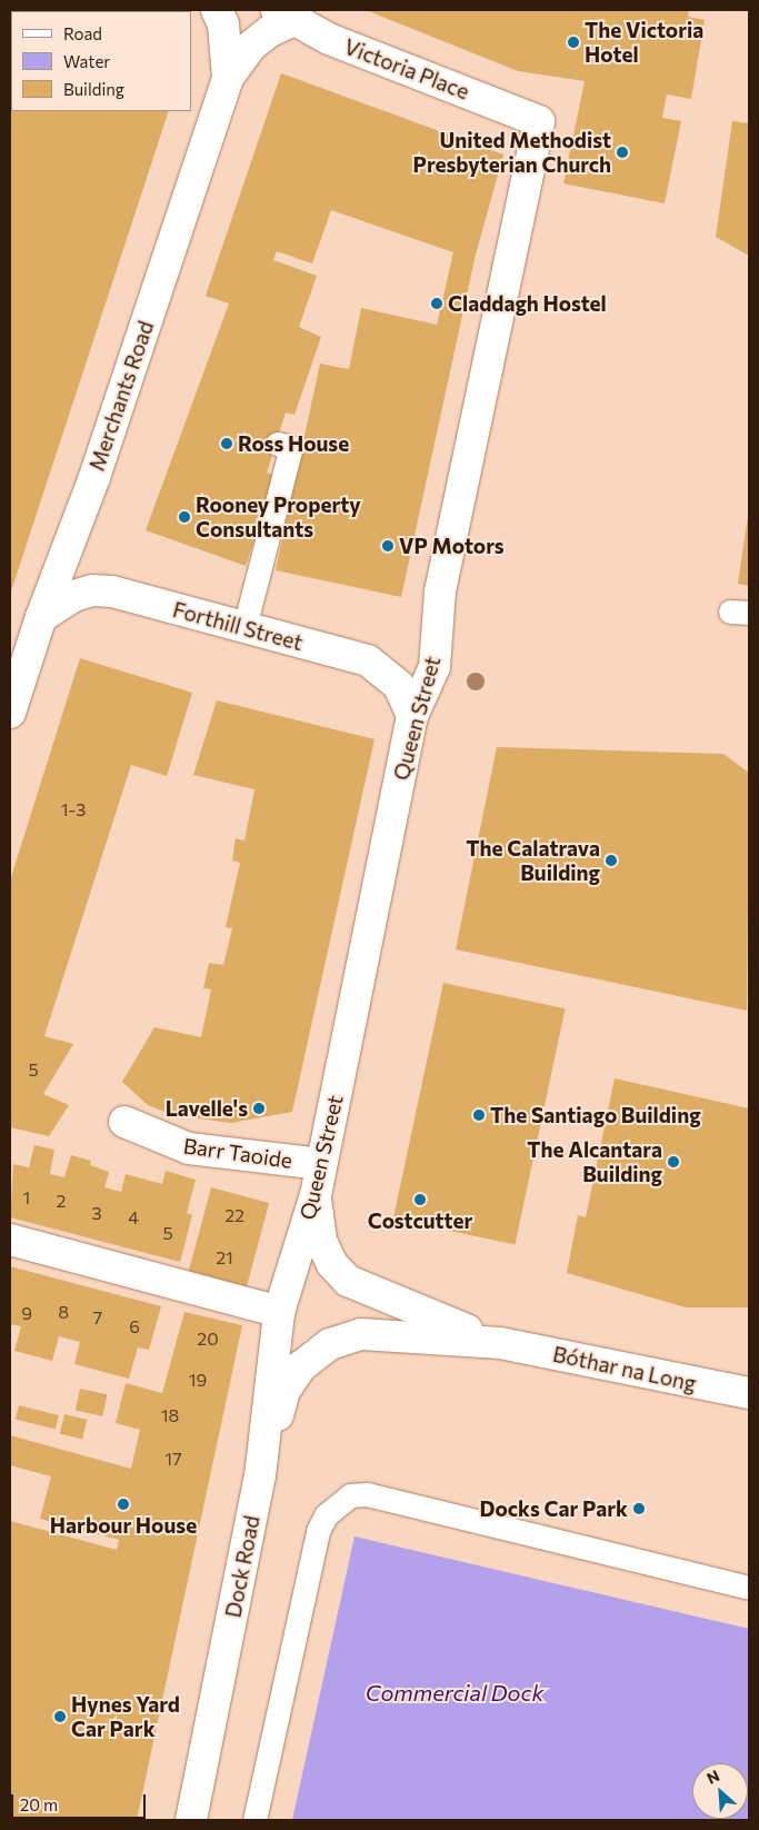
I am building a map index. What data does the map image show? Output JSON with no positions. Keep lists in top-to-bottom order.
{
  "streets": {
    "main road": [
      "Victoria Place",
      "Merchants Road",
      "Forthill Street",
      "Queen Street",
      "Barr Taoide",
      "Bóthar na Long",
      "Dock Road"
    ]
  },
  "crossings": [
    ["Victoria Place", "Merchants Road"],
    ["Victoria Place", "Queen Street"],
    ["Merchants Road", "Forthill Street"],
    ["Forthill Street", "Queen Street"],
    ["Queen Street", "Barr Taoide"],
    ["Queen Street", "Bóthar na Long"],
    ["Queen Street", "Dock Road"],
    ["Bóthar na Long", "Dock Road"]
  ],
  "water": ["Commercial Dock"],
  "places": [
    "The Victoria Hotel",
    "United Methodist Presbyterian Church",
    "Claddagh Hostel",
    "Ross House",
    "Rooney Property Consultants",
    "VP Motors",
    "The Calatrava Building",
    "Lavelle's",
    "The Santiago Building",
    "The Alcantara Building",
    "Costcutter",
    "Harbour House",
    "Docks Car Park",
    "Hynes Yard Car Park"
  ],
  "house_numbers": [
    "1-3",
    "5",
    "1",
    "2",
    "3",
    "22",
    "4",
    "5",
    "21",
    "8",
    "9",
    "7",
    "6",
    "20",
    "19",
    "18",
    "17"
  ],
  "legend": ["Road", "Water", "Building"],
  "scale_bar": "20 m",
  "north": "top left"
}
